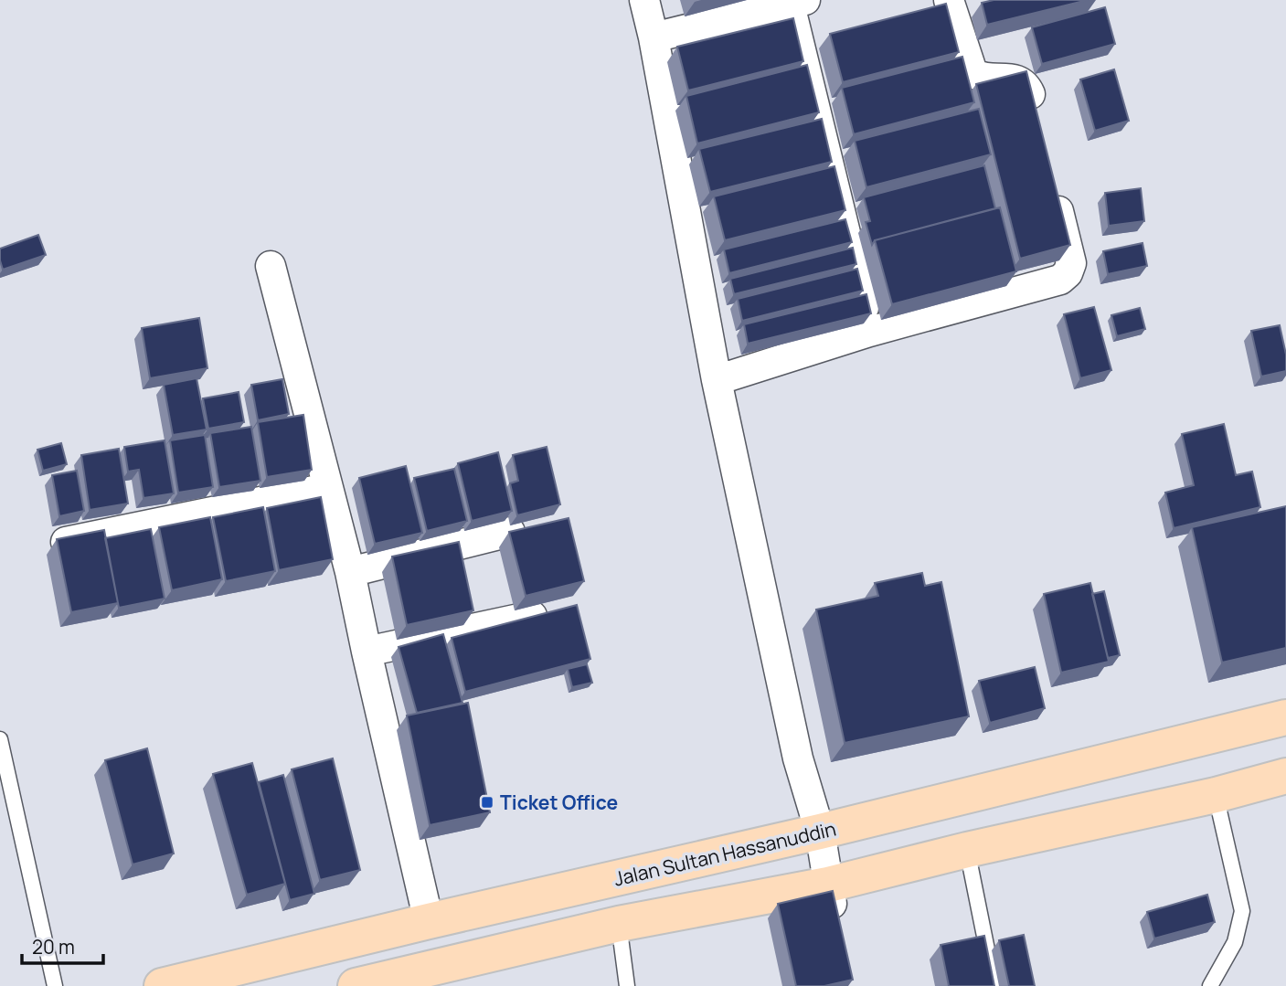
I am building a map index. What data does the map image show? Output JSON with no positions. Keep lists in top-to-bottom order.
{
  "streets": {
    "main road": ["Jalan Sultan Hassanuddin"]
  },
  "places": {
    "transit": ["Ticket Office"]
  },
  "scale_bar": "20 m"
}
